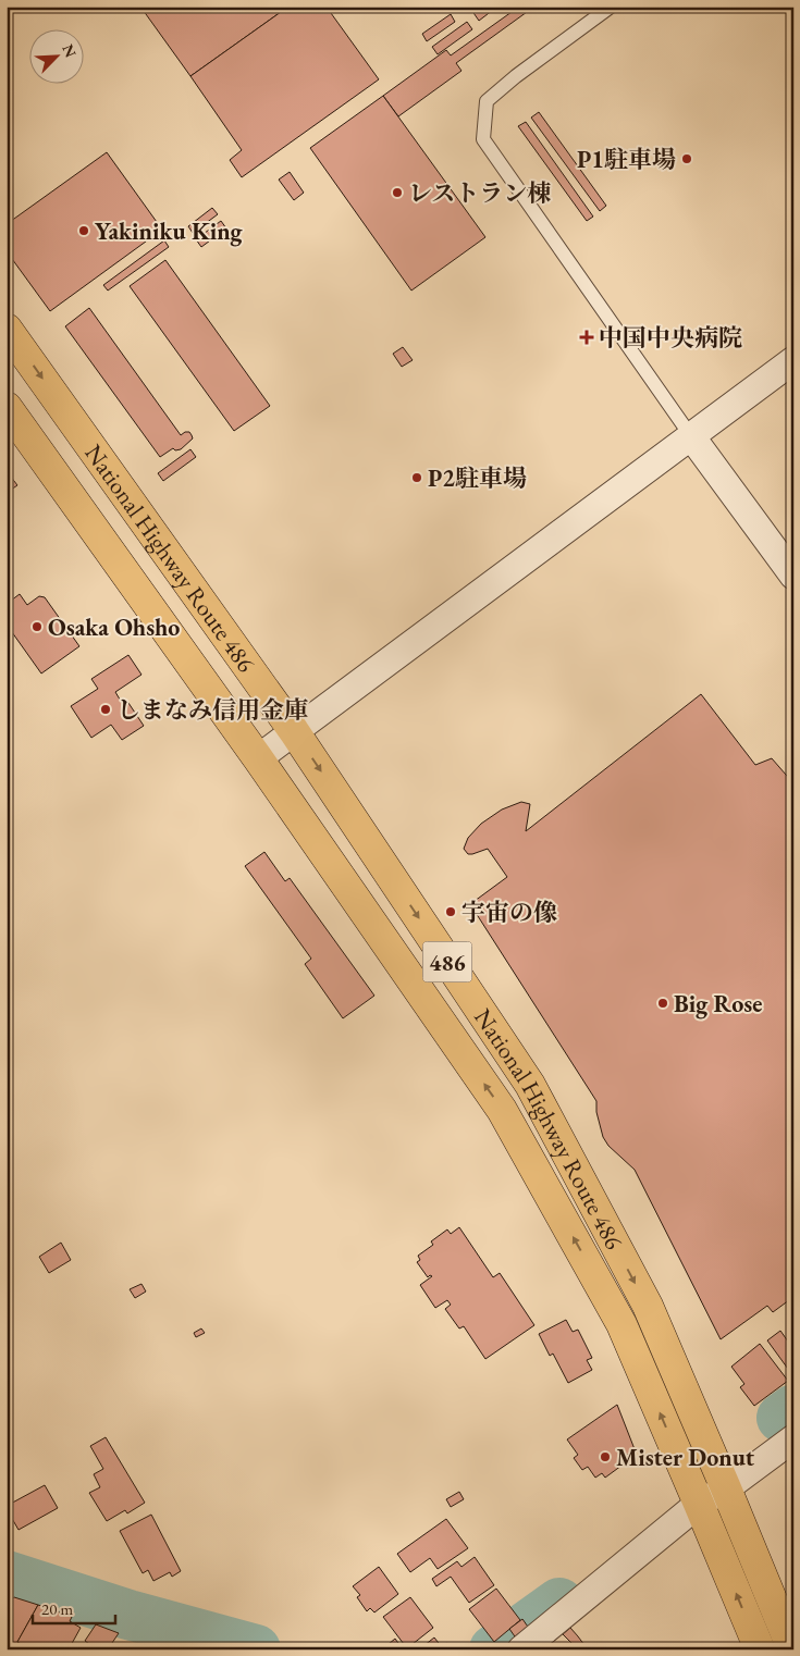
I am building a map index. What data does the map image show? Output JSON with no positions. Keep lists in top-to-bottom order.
{
  "streets": {
    "highway": ["National Highway Route 486", "486"]
  },
  "places": {
    "other": [
      "P1駐車場",
      "レストラン棟",
      "Yakiniku King",
      "P2駐車場",
      "Osaka Ohsho",
      "しまなみ信用金庫",
      "宇宙の像",
      "Big Rose",
      "Mister Donut"
    ],
    "health": ["中国中央病院"]
  },
  "scale_bar": "20 m",
  "north": "top right"
}
